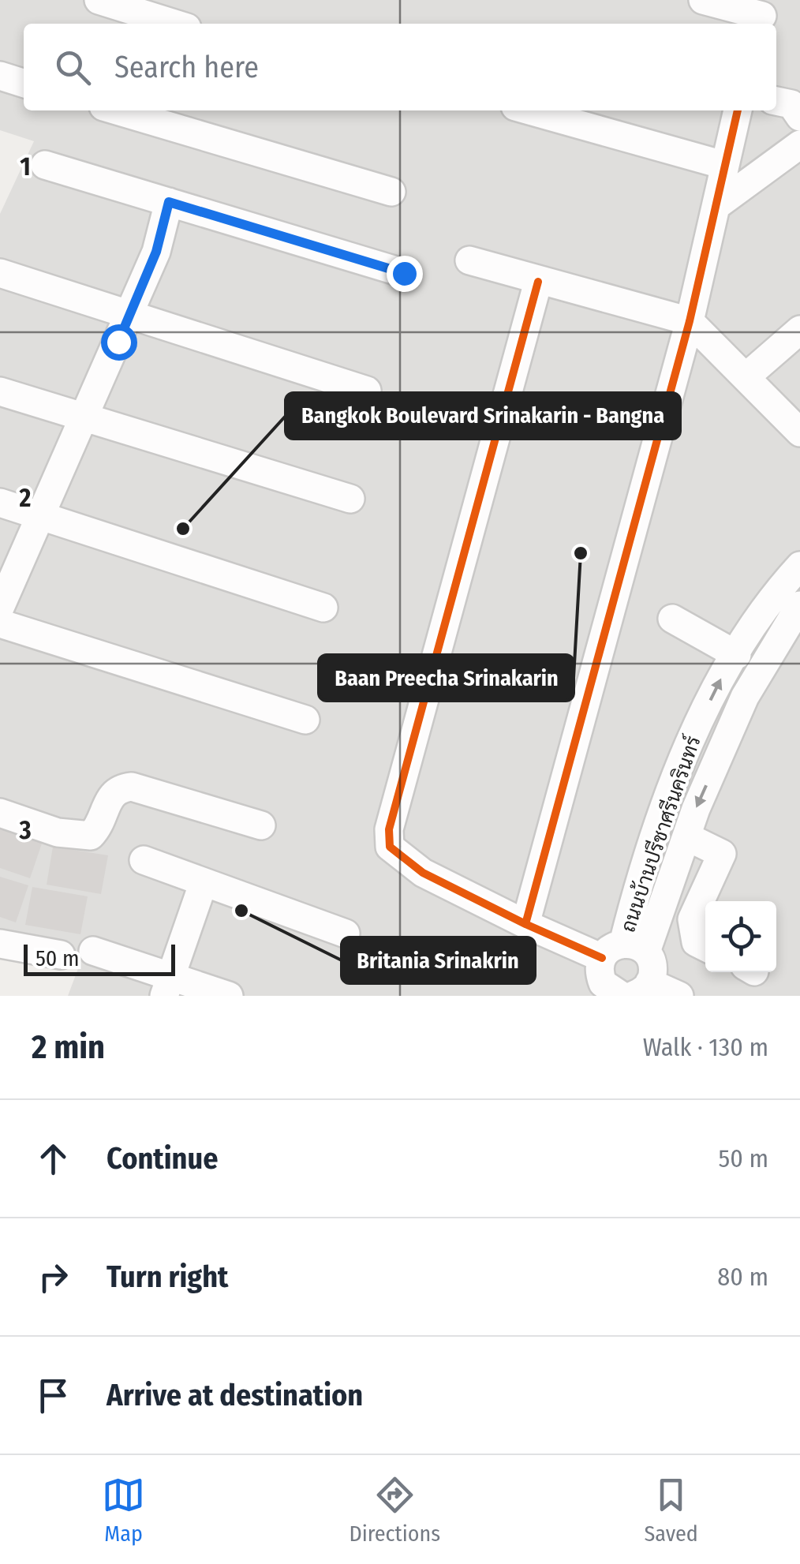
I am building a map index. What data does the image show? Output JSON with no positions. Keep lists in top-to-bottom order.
{
  "streets": {
    "street": ["ถนนบ้านปรีชาศรีนครินทร์"]
  },
  "places": ["Bangkok Boulevard Srinakarin - Bangna", "Baan Preecha Srinakarin", "Britania Srinakrin"],
  "scale_bar": "50 m",
  "page": {
    "search": "Search here",
    "scale": "50 m",
    "heading": ["2 min", "Walk · 130 m"],
    "list": [
      ["Continue", "50 m"],
      ["Turn right", "80 m"],
      "Arrive at destination"
    ],
    "nav": ["Map", "Directions", "Saved"]
  },
  "grid": {
    "rows": ["1", "2", "3"]
  }
}
